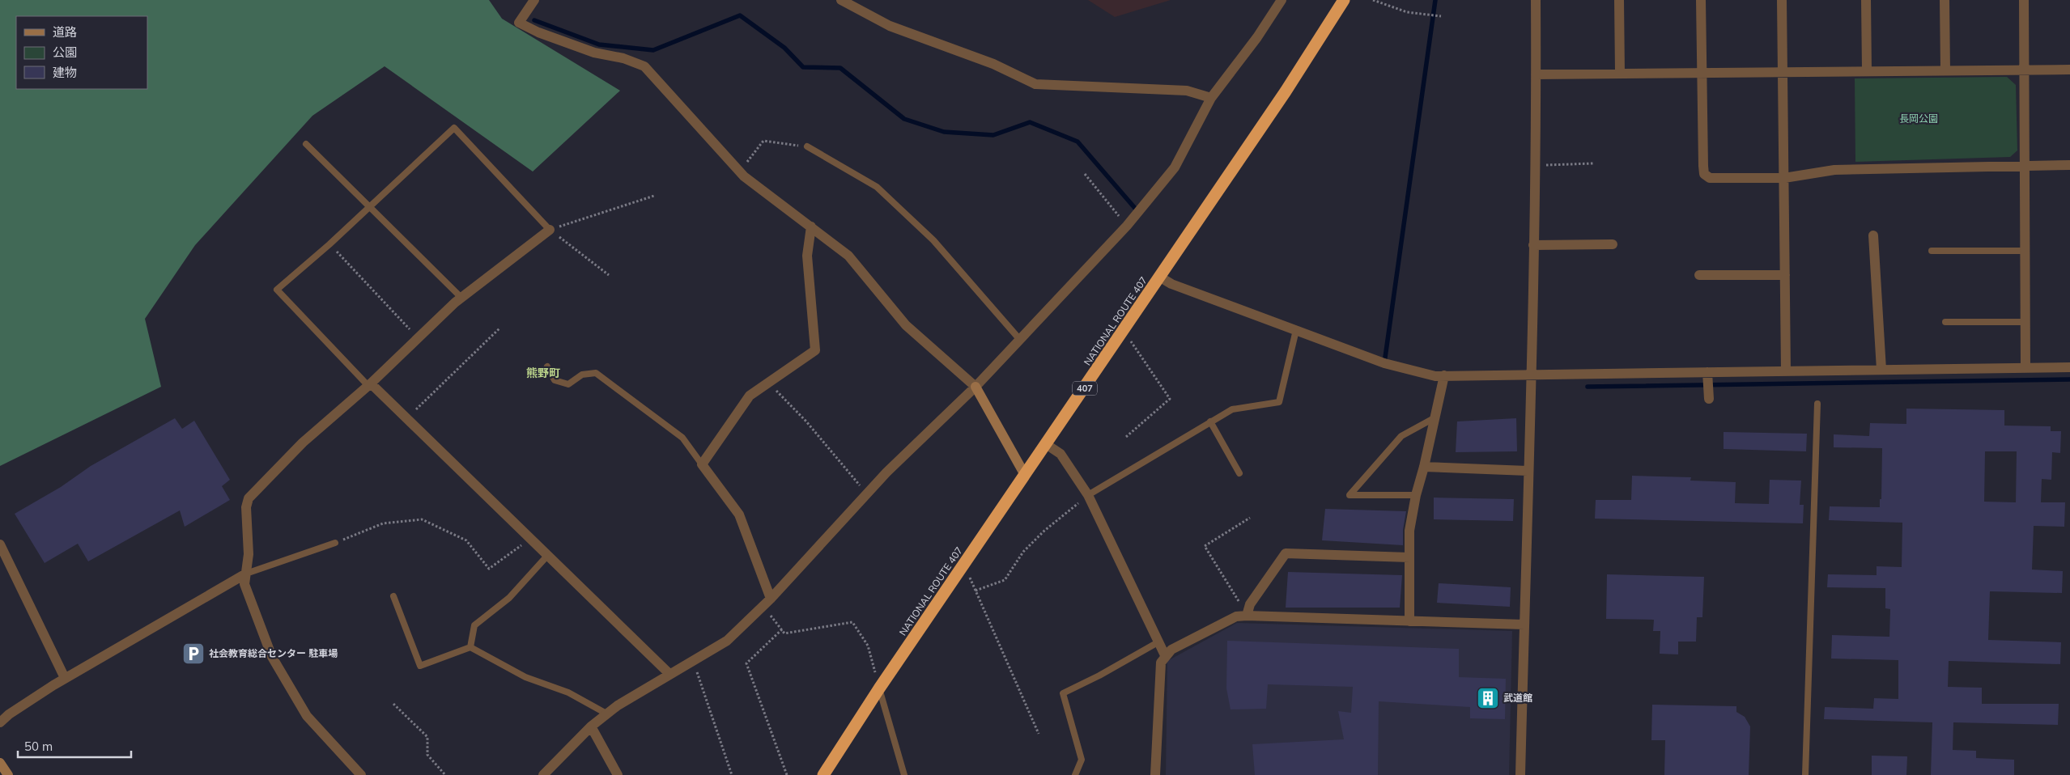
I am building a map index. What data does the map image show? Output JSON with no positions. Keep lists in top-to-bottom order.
{
  "streets": {
    "highway": ["NATIONAL ROUTE 407", "407"]
  },
  "districts": ["熊野町"],
  "parks": ["長岡公園"],
  "places": {
    "parking": ["社会教育総合センター 駐車場"],
    "building": ["武道館"]
  },
  "legend": ["道路", "公園", "建物"],
  "scale_bar": "50 m"
}
